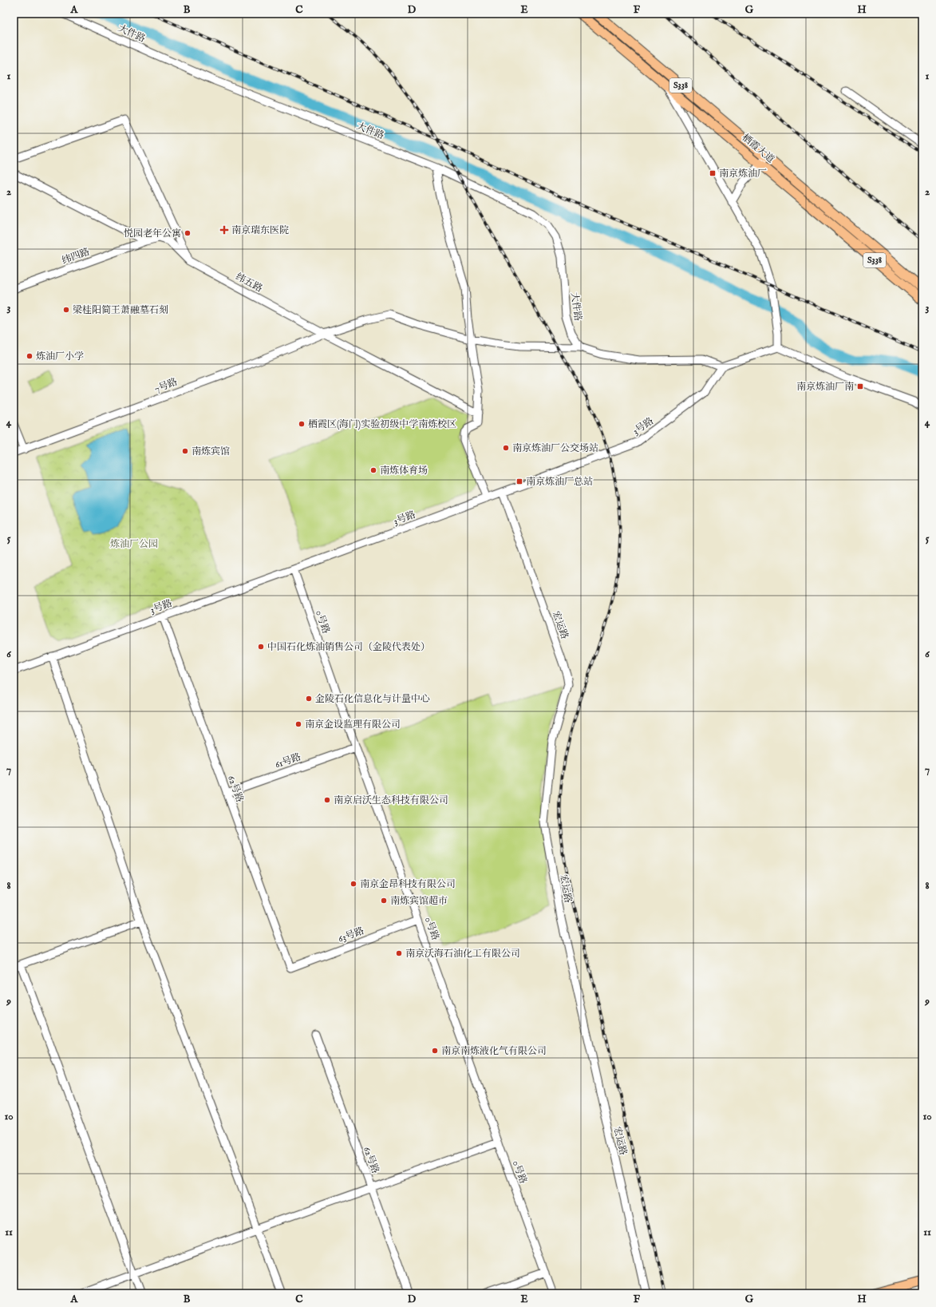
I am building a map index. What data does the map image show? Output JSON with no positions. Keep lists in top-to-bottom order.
{
  "streets": {
    "main road": ["S338", "栖霞大道"],
    "street": [
      "大件路",
      "纬四路",
      "纬五路",
      "7号路",
      "3号路",
      "0号路",
      "宏运路",
      "61号路",
      "62号路",
      "63号路"
    ]
  },
  "crossings": [
    ["大件路", "7号路"],
    ["纬四路", "纬五路"],
    ["纬五路", "7号路"],
    ["7号路", "3号路"],
    ["3号路", "0号路"],
    ["3号路", "宏运路"],
    ["3号路", "62号路"],
    ["0号路", "61号路"],
    ["0号路", "63号路"],
    ["61号路", "62号路"],
    ["62号路", "63号路"]
  ],
  "parks": ["炼油厂公园"],
  "places": {
    "transit": ["南京炼油厂", "南京炼油厂南", "南京炼油厂总站"],
    "health": ["南京瑞东医院"],
    "other": [
      "悦园老年公寓",
      "梁桂阳简王萧融墓石刻",
      "炼油厂小学",
      "栖霞区(海门)实验初级中学南炼校区",
      "南京炼油厂公交场站",
      "南炼宾馆",
      "南炼体育场",
      "中国石化炼油销售公司（金陵代表处）",
      "金陵石化信息化与计量中心",
      "南京金设监理有限公司",
      "南京启沃生态科技有限公司",
      "南京金昂科技有限公司",
      "南炼宾馆超市",
      "南京沃海石油化工有限公司",
      "南京南炼液化气有限公司"
    ]
  },
  "grid": {
    "columns": [
      "A",
      "B",
      "C",
      "D",
      "E",
      "F",
      "G",
      "H"
    ],
    "rows": [
      "1",
      "2",
      "3",
      "4",
      "5",
      "6",
      "7",
      "8",
      "9",
      "10",
      "11"
    ]
  }
}
